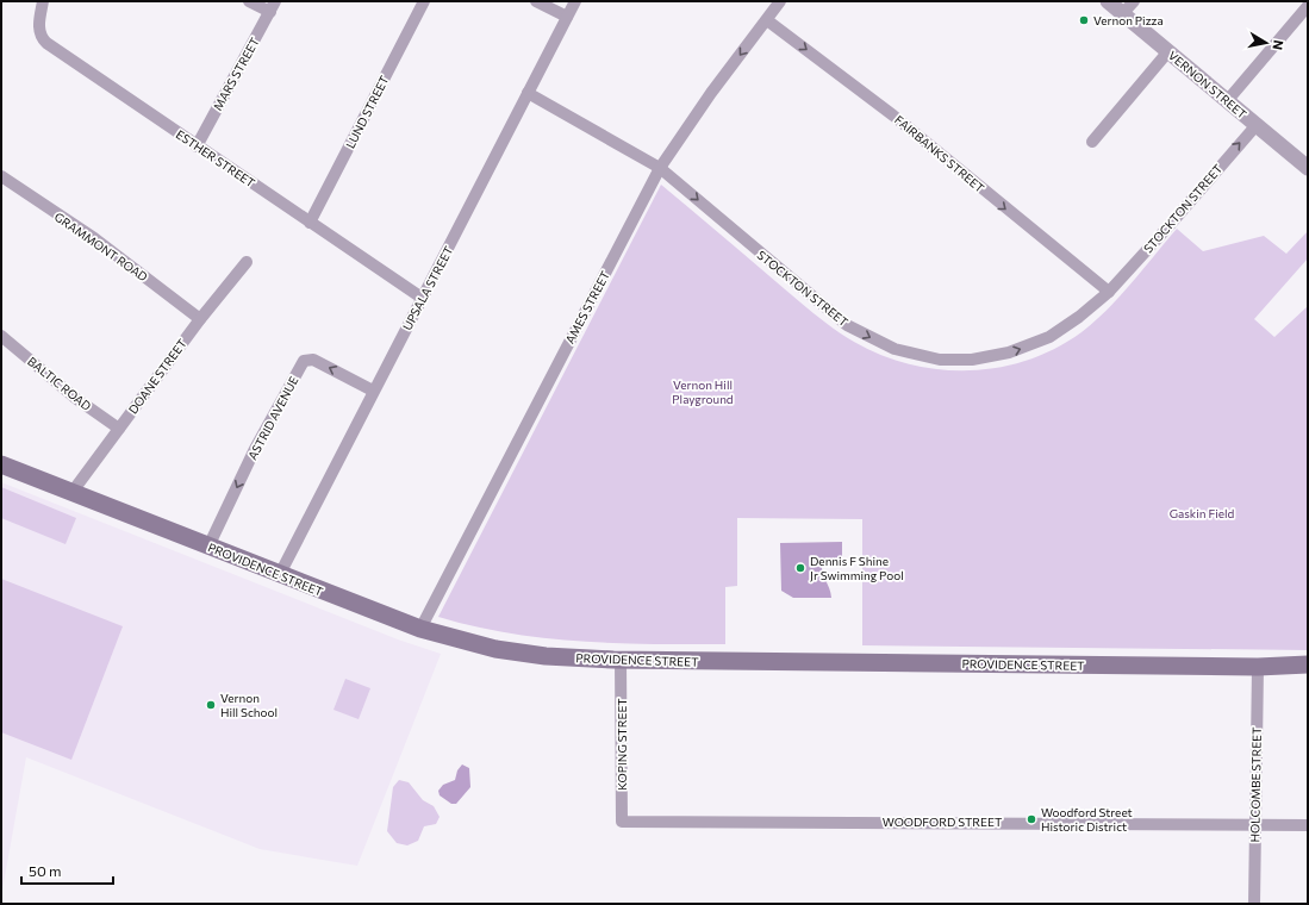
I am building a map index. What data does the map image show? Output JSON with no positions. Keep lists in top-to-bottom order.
{
  "streets": {
    "main road": ["PROVIDENCE STREET"],
    "street": [
      "MARS STREET",
      "VERNON STREET",
      "LUND STREET",
      "FAIRBANKS STREET",
      "ESTHER STREET",
      "STOCKTON STREET",
      "GRAMMONT ROAD",
      "UPSALA STREET",
      "AMES STREET",
      "DOANE STREET",
      "BALTIC ROAD",
      "ASTRID AVENUE",
      "KOPING STREET",
      "HOLCOMBE STREET",
      "WOODFORD STREET"
    ]
  },
  "crossings": [
    ["MARS STREET", "ESTHER STREET"],
    ["VERNON STREET", "STOCKTON STREET"],
    ["LUND STREET", "ESTHER STREET"],
    ["FAIRBANKS STREET", "STOCKTON STREET"],
    ["FAIRBANKS STREET", "AMES STREET"],
    ["ESTHER STREET", "UPSALA STREET"],
    ["STOCKTON STREET", "UPSALA STREET"],
    ["STOCKTON STREET", "AMES STREET"],
    ["GRAMMONT ROAD", "DOANE STREET"],
    ["UPSALA STREET", "ASTRID AVENUE"],
    ["UPSALA STREET", "PROVIDENCE STREET"],
    ["AMES STREET", "PROVIDENCE STREET"],
    ["DOANE STREET", "BALTIC ROAD"],
    ["DOANE STREET", "PROVIDENCE STREET"],
    ["ASTRID AVENUE", "PROVIDENCE STREET"],
    ["PROVIDENCE STREET", "KOPING STREET"],
    ["PROVIDENCE STREET", "HOLCOMBE STREET"],
    ["KOPING STREET", "WOODFORD STREET"],
    ["HOLCOMBE STREET", "WOODFORD STREET"]
  ],
  "one_way": ["FAIRBANKS STREET"],
  "parks": ["Vernon Hill Playground", "Gaskin Field"],
  "places": [
    "Vernon Pizza",
    "Dennis F Shine Jr Swimming Pool",
    "Vernon Hill School",
    "Woodford Street Historic District"
  ],
  "scale_bar": "50 m",
  "north": "right"
}
